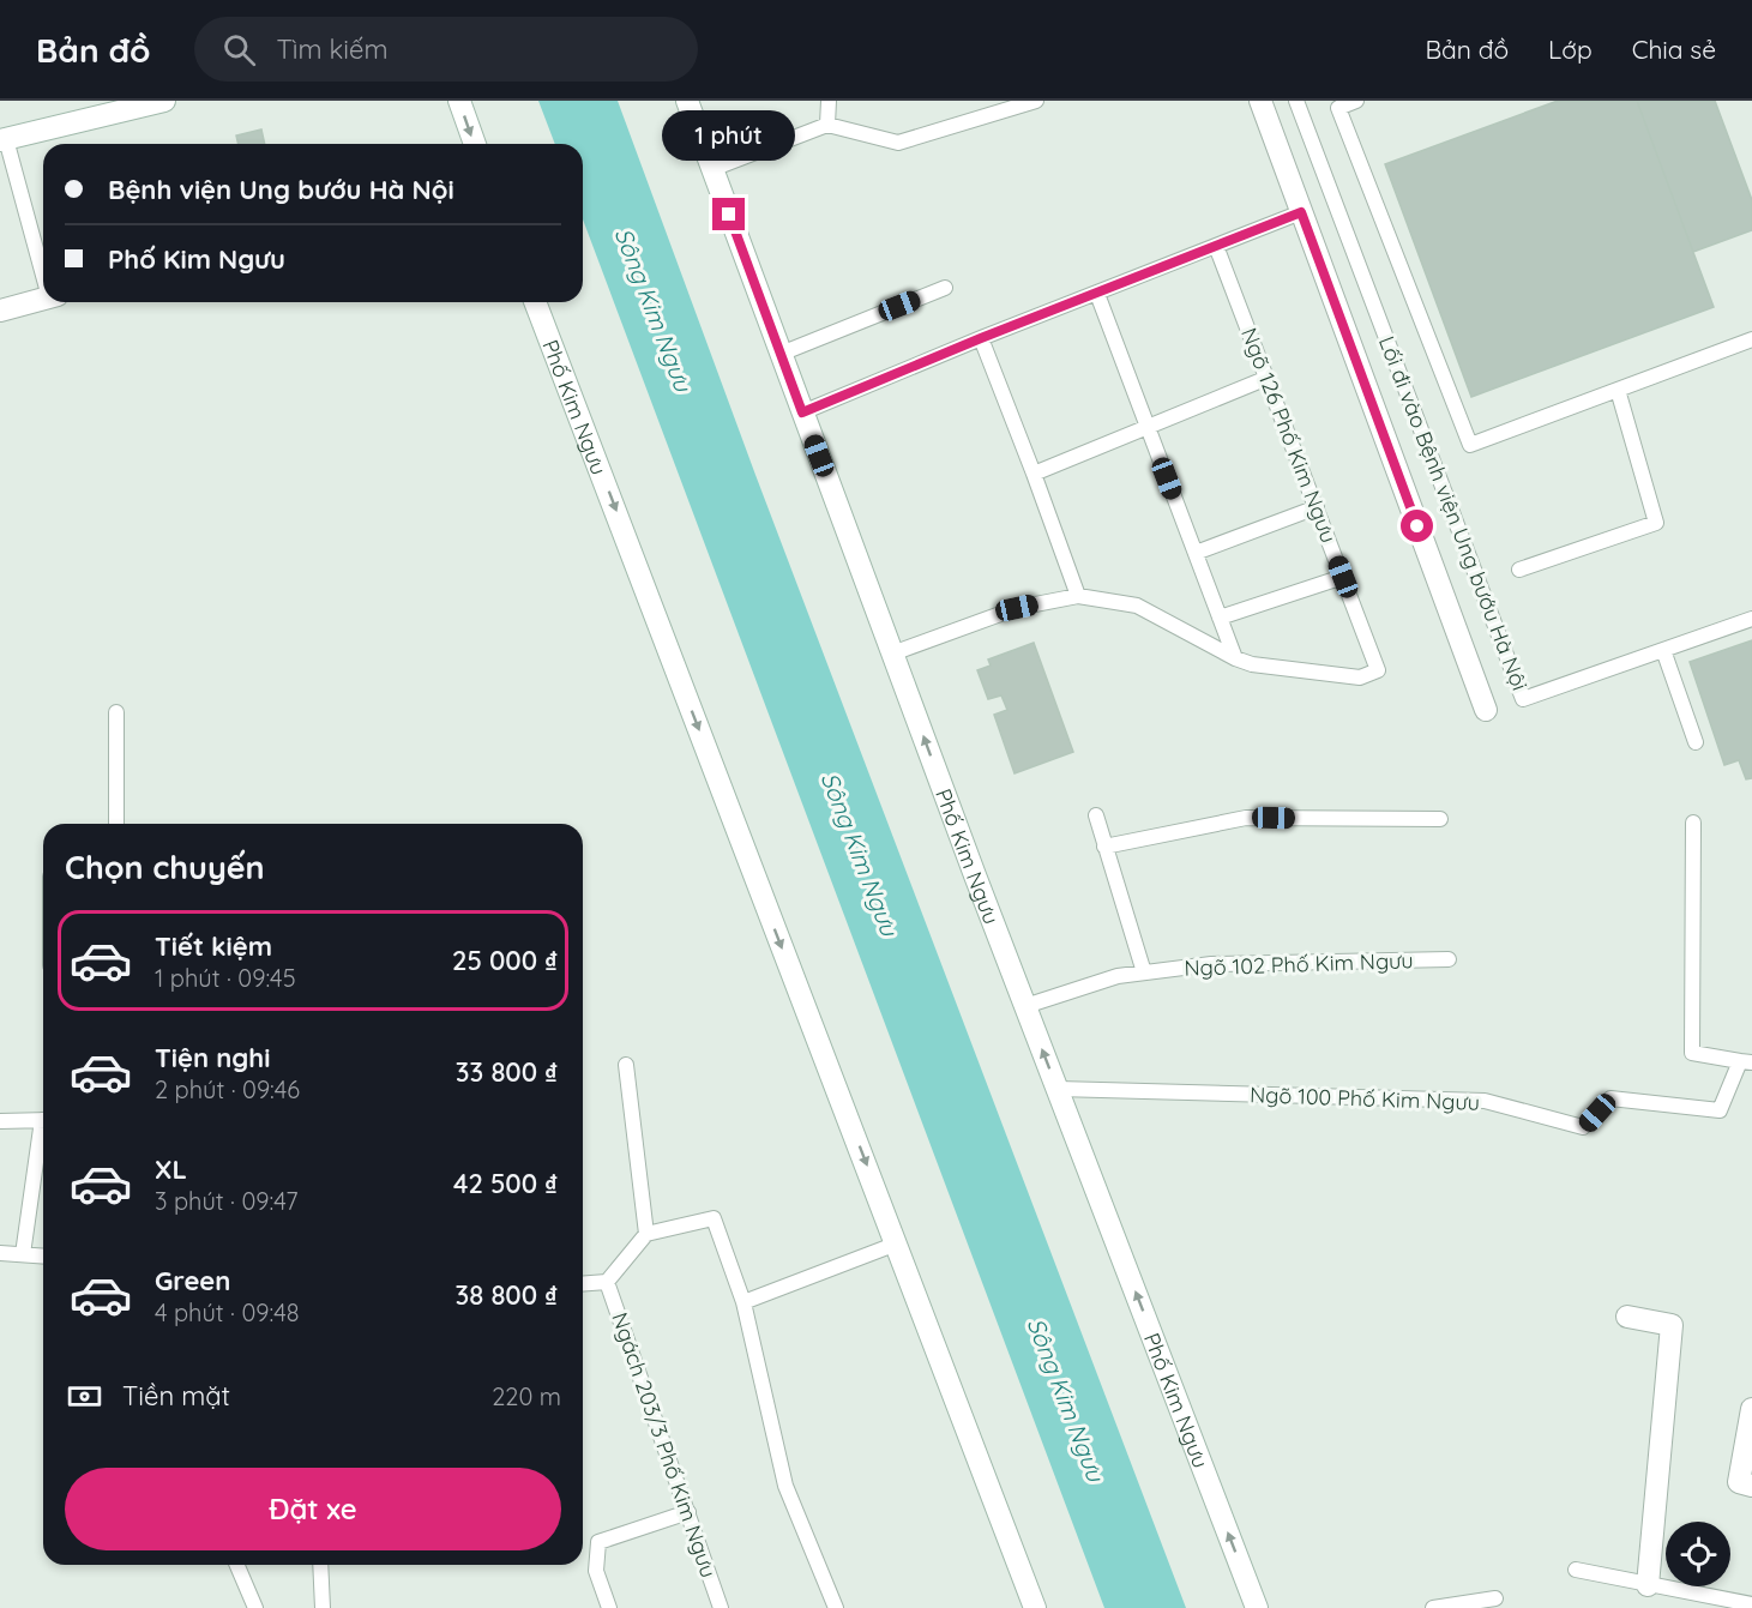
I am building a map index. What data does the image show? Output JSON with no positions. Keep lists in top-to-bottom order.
{
  "streets": {
    "main road": ["Phố Kim Ngưu"],
    "lane": [
      "Ngõ 126 Phố Kim Ngưu",
      "Lối đi vào Bệnh viện Ung bướu Hà Nội",
      "Ngõ 102 Phố Kim Ngưu",
      "Ngõ 100 Phố Kim Ngưu",
      "Ngách 203/3 Phố Kim Ngưu"
    ]
  },
  "crossings": [
    ["Phố Kim Ngưu", "Ngõ 126 Phố Kim Ngưu"],
    ["Phố Kim Ngưu", "Ngõ 102 Phố Kim Ngưu"],
    ["Phố Kim Ngưu", "Ngõ 100 Phố Kim Ngưu"]
  ],
  "water": ["Sông Kim Ngưu"],
  "page": {
    "header": "Bản đồ",
    "search": "Tìm kiếm",
    "nav": ["Bản đồ", "Lớp", "Chia sẻ"],
    "bubble": "1 phút",
    "banner": ["Bệnh viện Ung bướu Hà Nội", "Phố Kim Ngưu"],
    "heading": "Chọn chuyến",
    "list": [
      {
        "name": "Tiết kiệm",
        "note": "1 phút · 09:45",
        "value": "25 000 ₫"
      },
      {
        "name": "Tiện nghi",
        "note": "2 phút · 09:46",
        "value": "33 800 ₫"
      },
      {
        "name": "XL",
        "note": "3 phút · 09:47",
        "value": "42 500 ₫"
      },
      {
        "name": "Green",
        "note": "4 phút · 09:48",
        "value": "38 800 ₫"
      }
    ],
    "pay": ["Tiền mặt", "220 m"],
    "buttons": "Đặt xe"
  }
}
